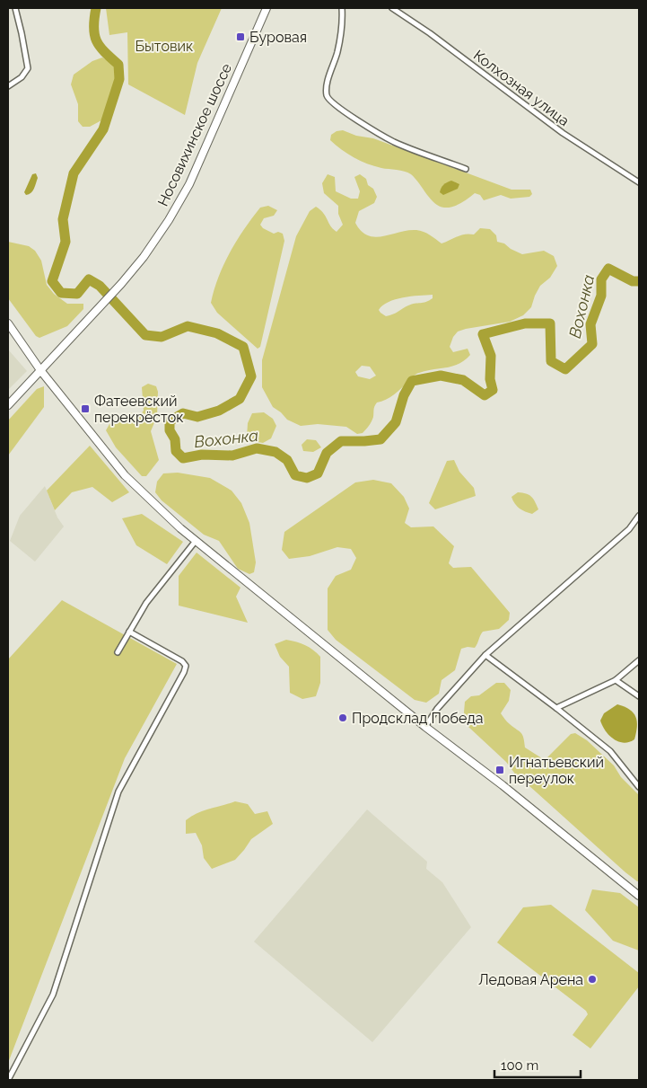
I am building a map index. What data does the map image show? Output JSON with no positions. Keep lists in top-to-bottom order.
{
  "streets": {
    "main road": ["Носовихинское шоссе"],
    "street": ["Колхозная улица"]
  },
  "water": ["Вохонка"],
  "parks": ["Бытовик"],
  "places": {
    "transit": ["Буровая", "Фатеевский перекрёсток", "Игнатьевский переулок"],
    "other": ["Продсклад Победа", "Ледовая Арена"]
  },
  "scale_bar": "100 m"
}
